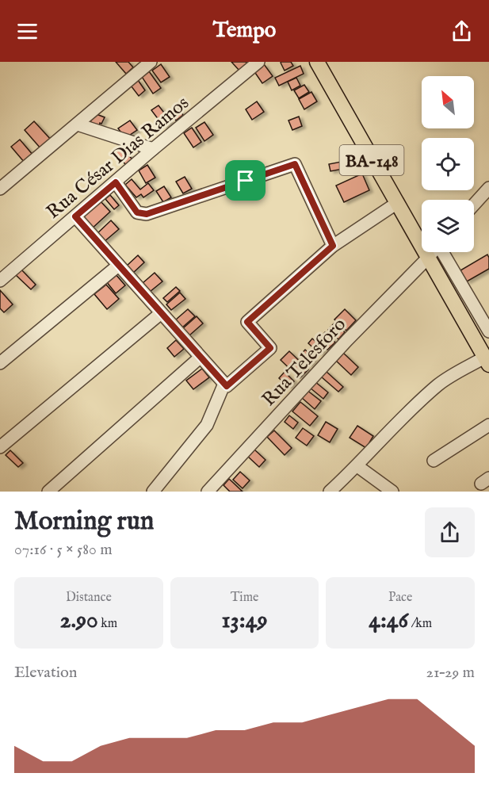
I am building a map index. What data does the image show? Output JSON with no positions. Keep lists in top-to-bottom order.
{
  "streets": {
    "main road": ["BA-148"],
    "street": ["Rua César Dias Ramos", "Rua Telesforo"]
  },
  "crossings": [
    ["BA-148", "Rua Telesforo"]
  ],
  "north": "top left",
  "page": {
    "header": "Tempo",
    "heading": ["Morning run", "07:16 · 5 × 580 m"],
    "stats": [
      ["Distance", "2.90 km"],
      ["Time", "13:49"],
      ["Pace", "4:46 /km"]
    ],
    "chart": ["Elevation", "21–29 m"]
  }
}
